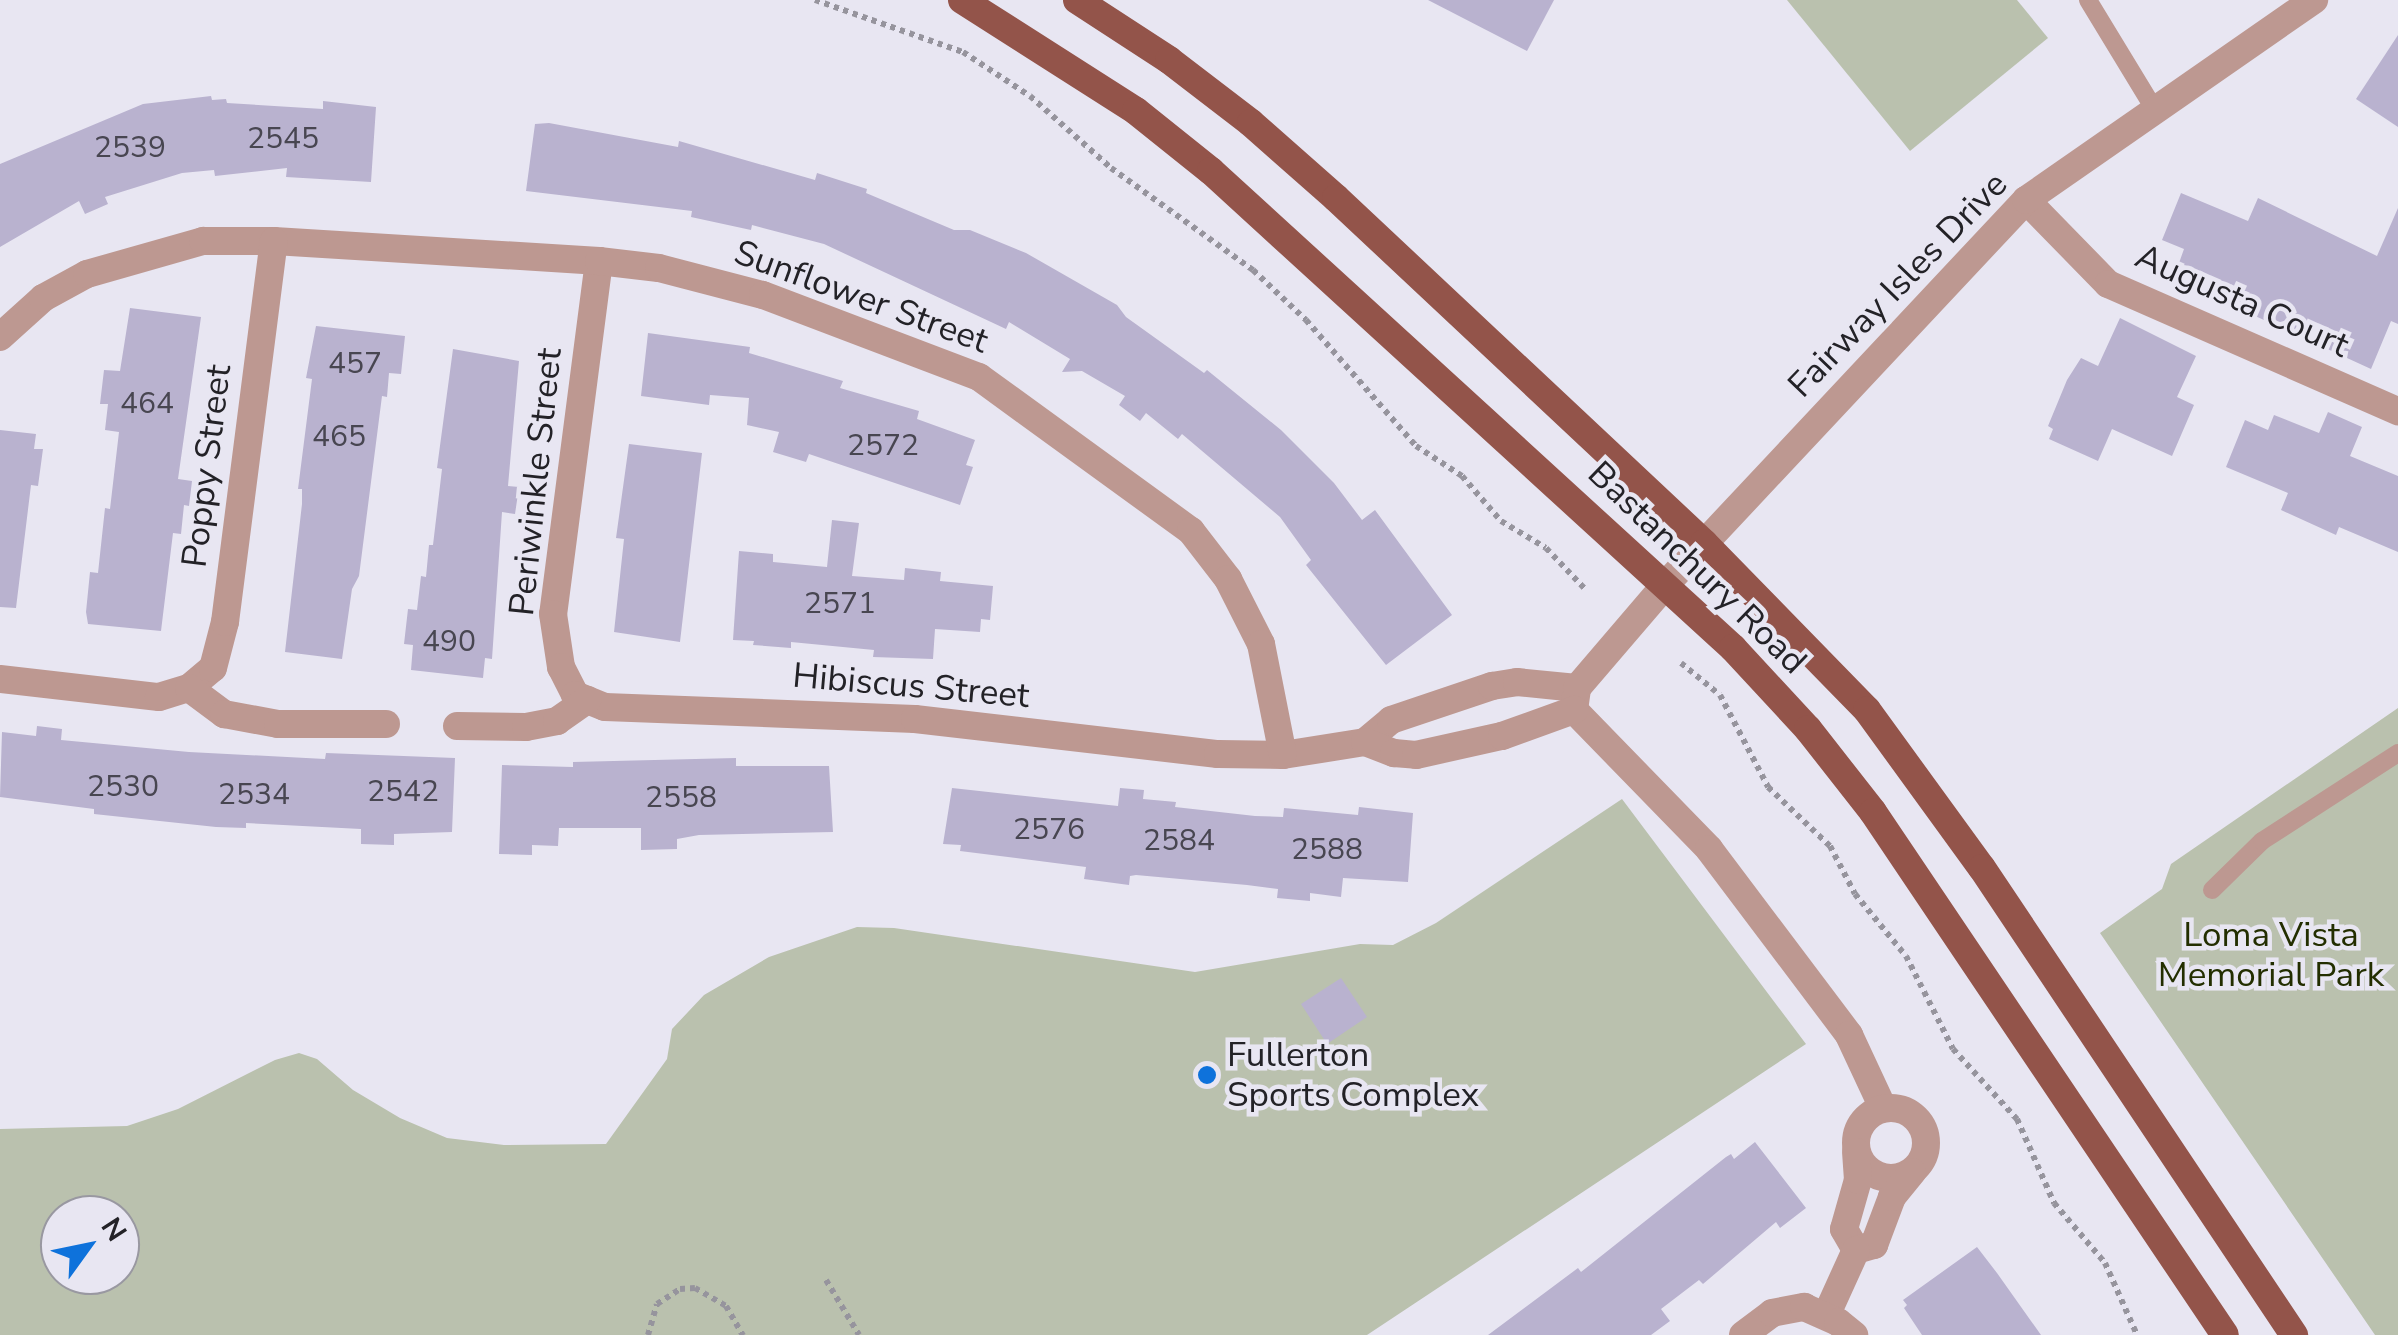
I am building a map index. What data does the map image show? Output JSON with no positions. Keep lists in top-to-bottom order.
{
  "streets": {
    "main road": ["Bastanchury Road"],
    "street": [
      "Fairway Isles Drive",
      "Sunflower Street",
      "Augusta Court",
      "Poppy Street",
      "Periwinkle Street",
      "Hibiscus Street"
    ]
  },
  "crossings": [
    ["Fairway Isles Drive", "Augusta Court"],
    ["Fairway Isles Drive", "Bastanchury Road"],
    ["Fairway Isles Drive", "Hibiscus Street"],
    ["Sunflower Street", "Poppy Street"],
    ["Sunflower Street", "Periwinkle Street"],
    ["Sunflower Street", "Hibiscus Street"],
    ["Periwinkle Street", "Hibiscus Street"]
  ],
  "parks": ["Loma Vista Memorial Park"],
  "places": ["Fullerton Sports Complex"],
  "house_numbers": [
    "2545",
    "2539",
    "457",
    "464",
    "465",
    "2572",
    "2571",
    "490",
    "2530",
    "2542",
    "2534",
    "2558",
    "2576",
    "2584",
    "2588"
  ],
  "north": "top right"
}
